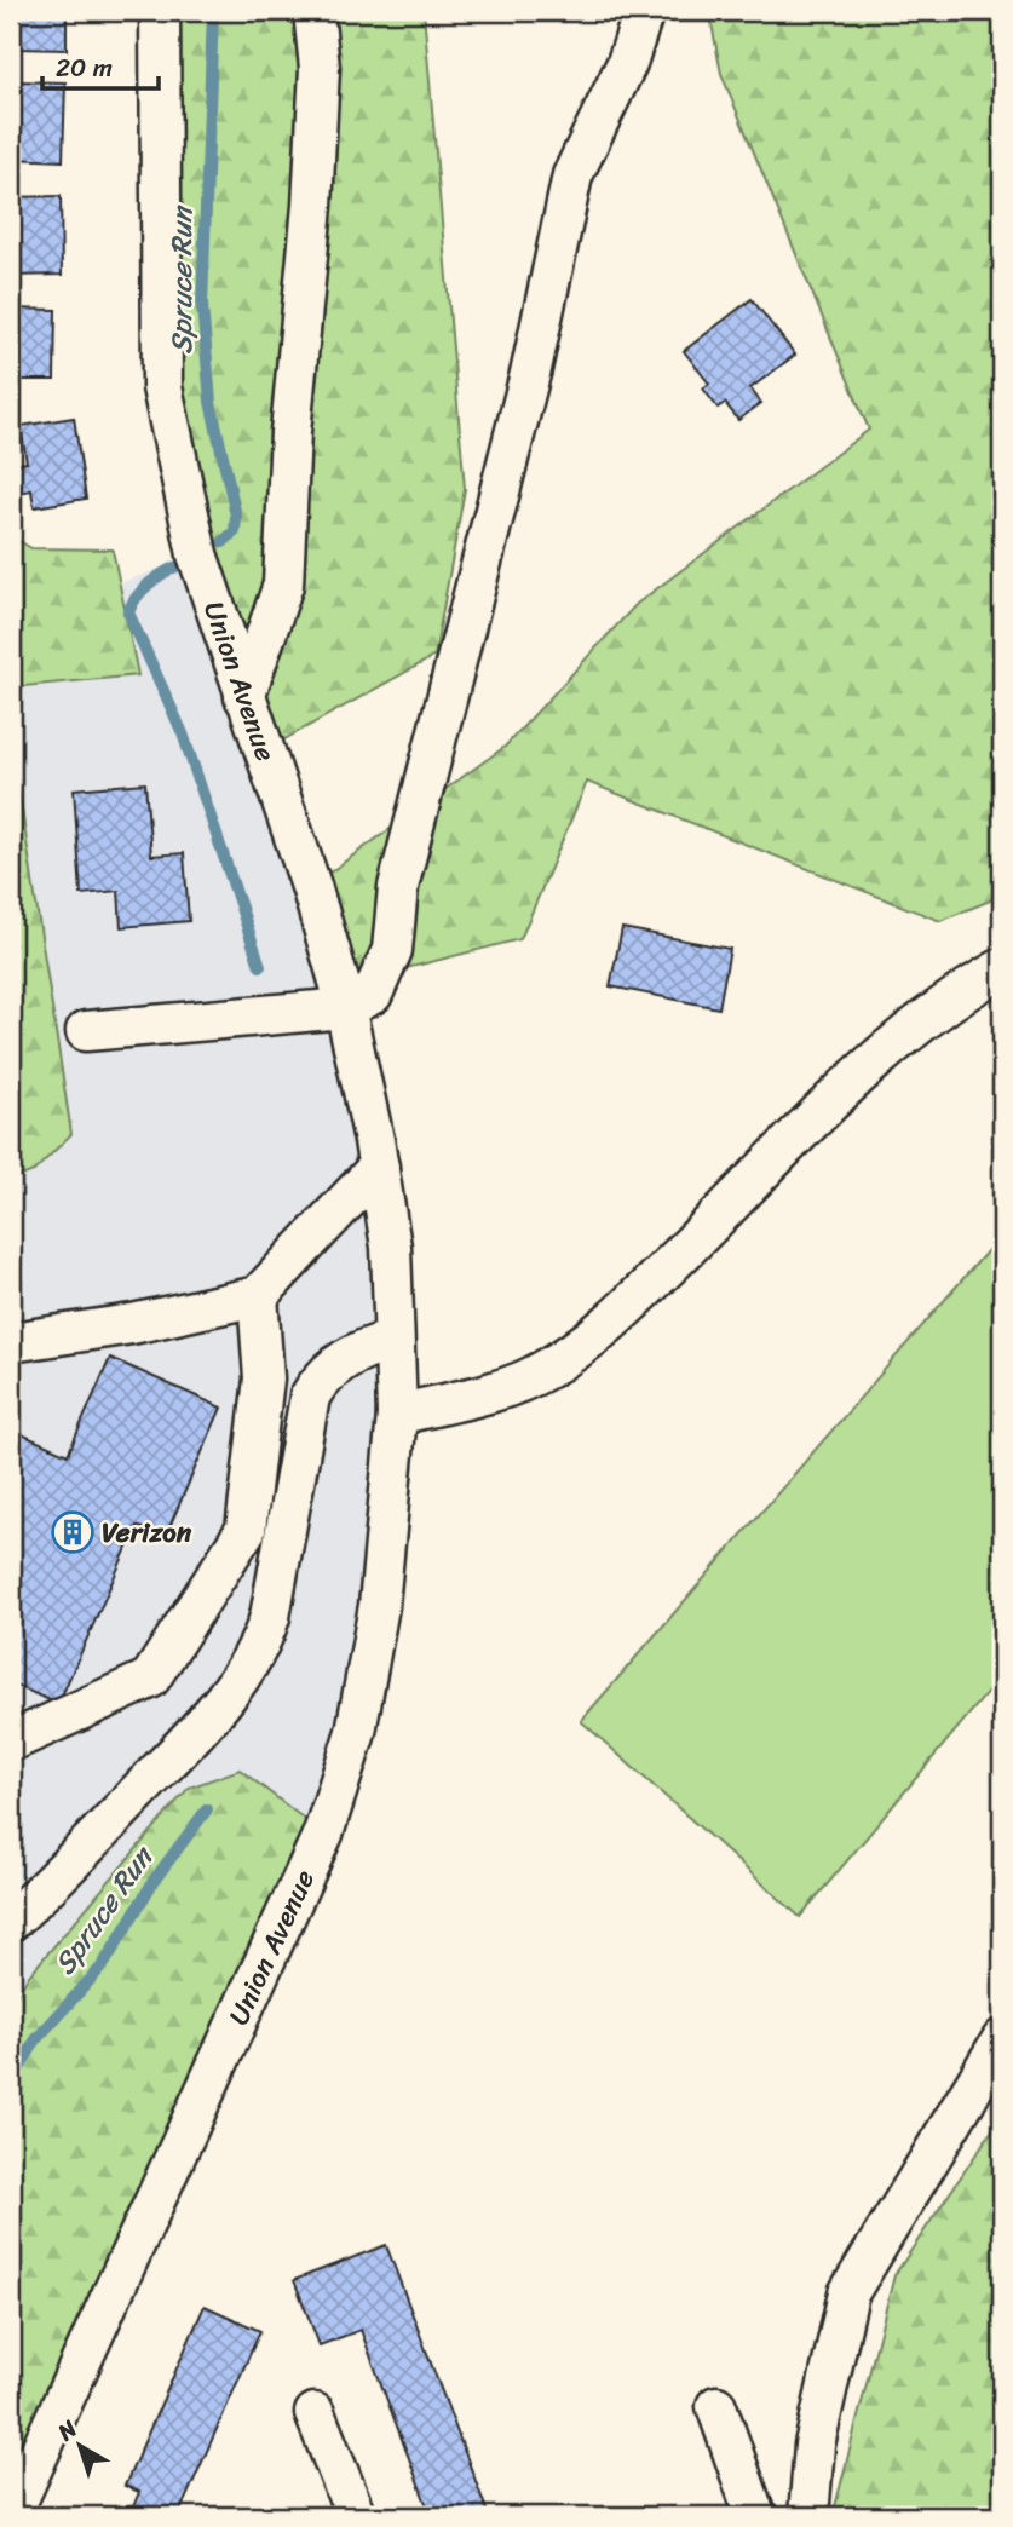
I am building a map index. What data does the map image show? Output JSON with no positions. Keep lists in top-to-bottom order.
{
  "streets": {
    "street": ["Union Avenue"]
  },
  "water": ["Spruce Run"],
  "places": {
    "building": ["Verizon"]
  },
  "scale_bar": "20 m",
  "north": "top left"
}
